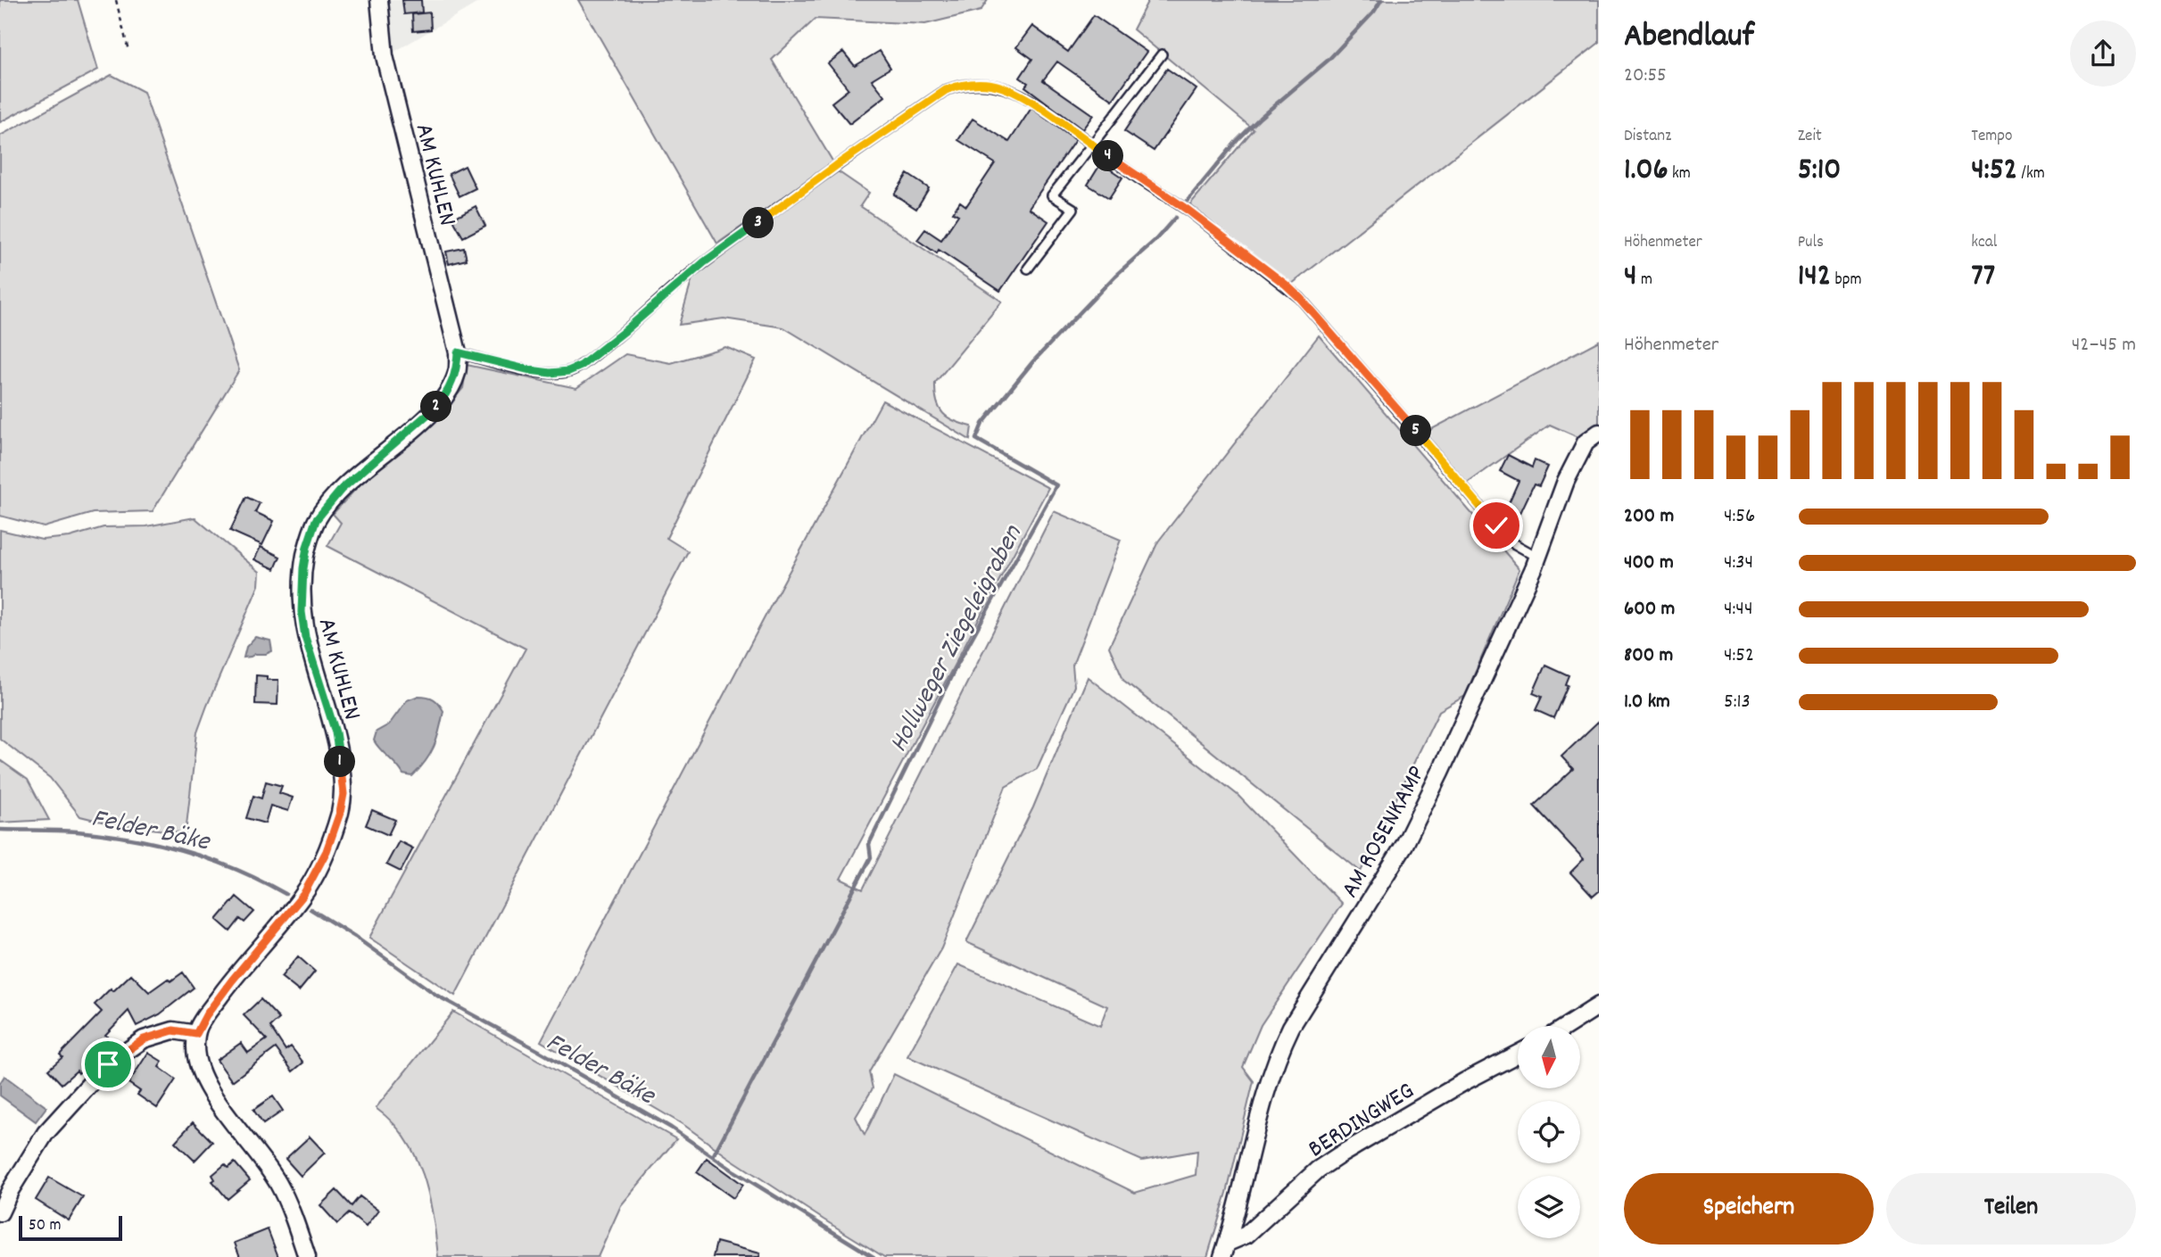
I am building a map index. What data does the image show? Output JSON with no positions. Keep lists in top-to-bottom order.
{
  "streets": {
    "street": ["AM KUHLEN", "AM ROSENKAMP", "BERDINGWEG"]
  },
  "crossings": [
    ["AM ROSENKAMP", "BERDINGWEG"]
  ],
  "water": ["Hollweger Ziegeleigraben", "Felder Bäke"],
  "scale_bar": "50 m",
  "north": "bottom",
  "page": {
    "heading": ["Abendlauf", "20:55"],
    "stats": [
      ["Distanz", "1.06 km"],
      ["Zeit", "5:10"],
      ["Tempo", "4:52 /km"],
      ["Höhenmeter", "4 m"],
      ["Puls", "142 bpm"],
      ["kcal", "77"]
    ],
    "pins": [
      "4",
      "3",
      "2",
      "5",
      "1"
    ],
    "chart": ["Höhenmeter", "42–45 m"],
    "list": [
      {
        "name": "200 m",
        "note": "4:56"
      },
      {
        "name": "400 m",
        "note": "4:34"
      },
      {
        "name": "600 m",
        "note": "4:44"
      },
      {
        "name": "800 m",
        "note": "4:52"
      },
      {
        "name": "1.0 km",
        "note": "5:13"
      }
    ],
    "buttons": ["Speichern", "Teilen"],
    "scale": "50 m"
  }
}
